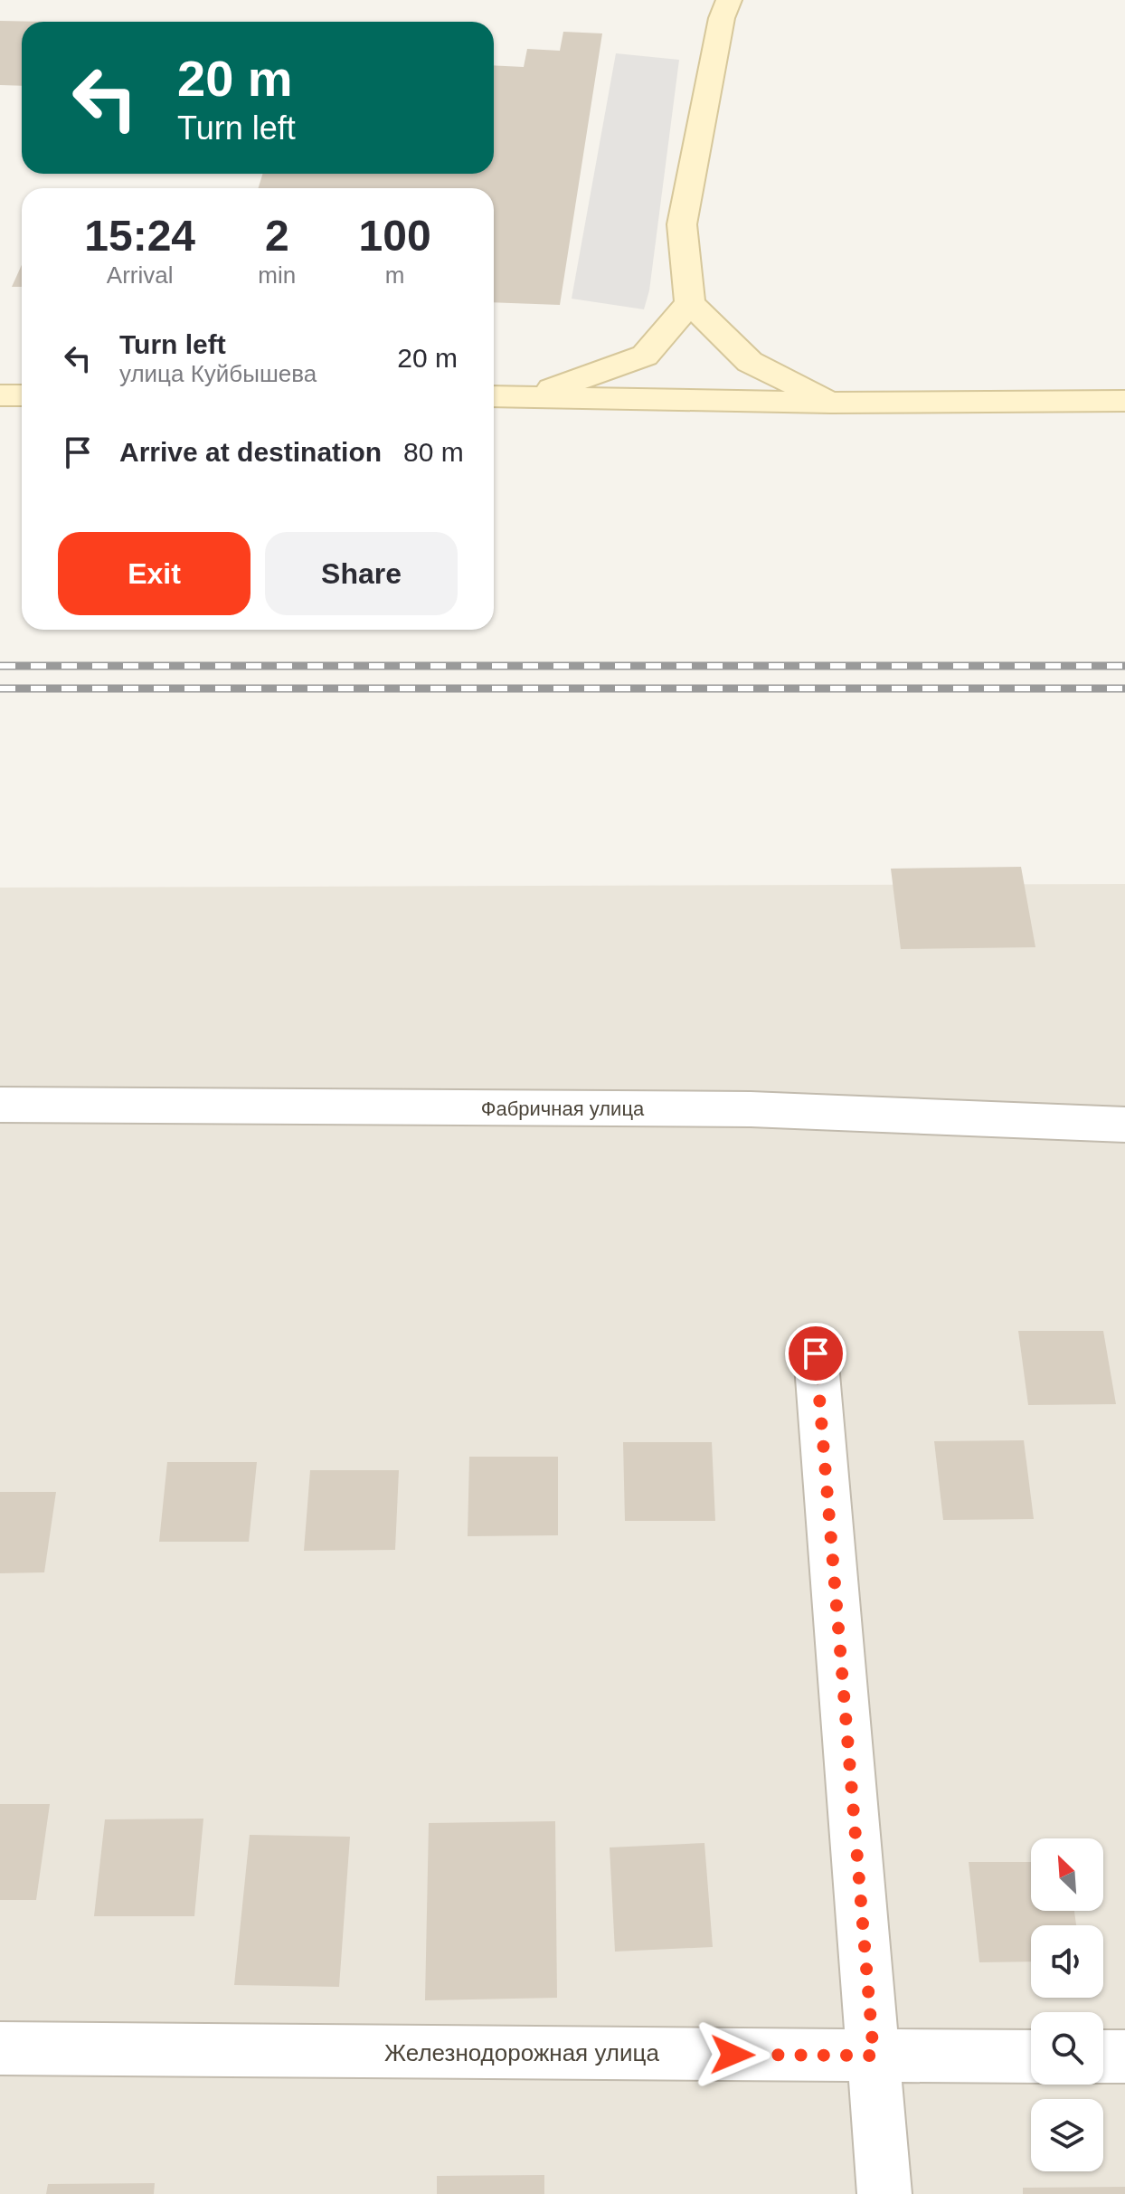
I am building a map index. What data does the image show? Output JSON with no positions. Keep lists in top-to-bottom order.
{
  "streets": {
    "street": ["Фабричная улица", "Железнодорожная улица"]
  },
  "north": "top left",
  "page": {
    "turn": ["20 m", "Turn left"],
    "eta": [
      "15:24",
      "Arrival",
      "2",
      "min",
      "100",
      "m"
    ],
    "list": [
      {
        "name": "Turn left",
        "note": "улица Куйбышева",
        "value": "20 m"
      },
      {
        "name": "Arrive at destination",
        "value": "80 m"
      }
    ],
    "buttons": ["Exit", "Share"]
  }
}
